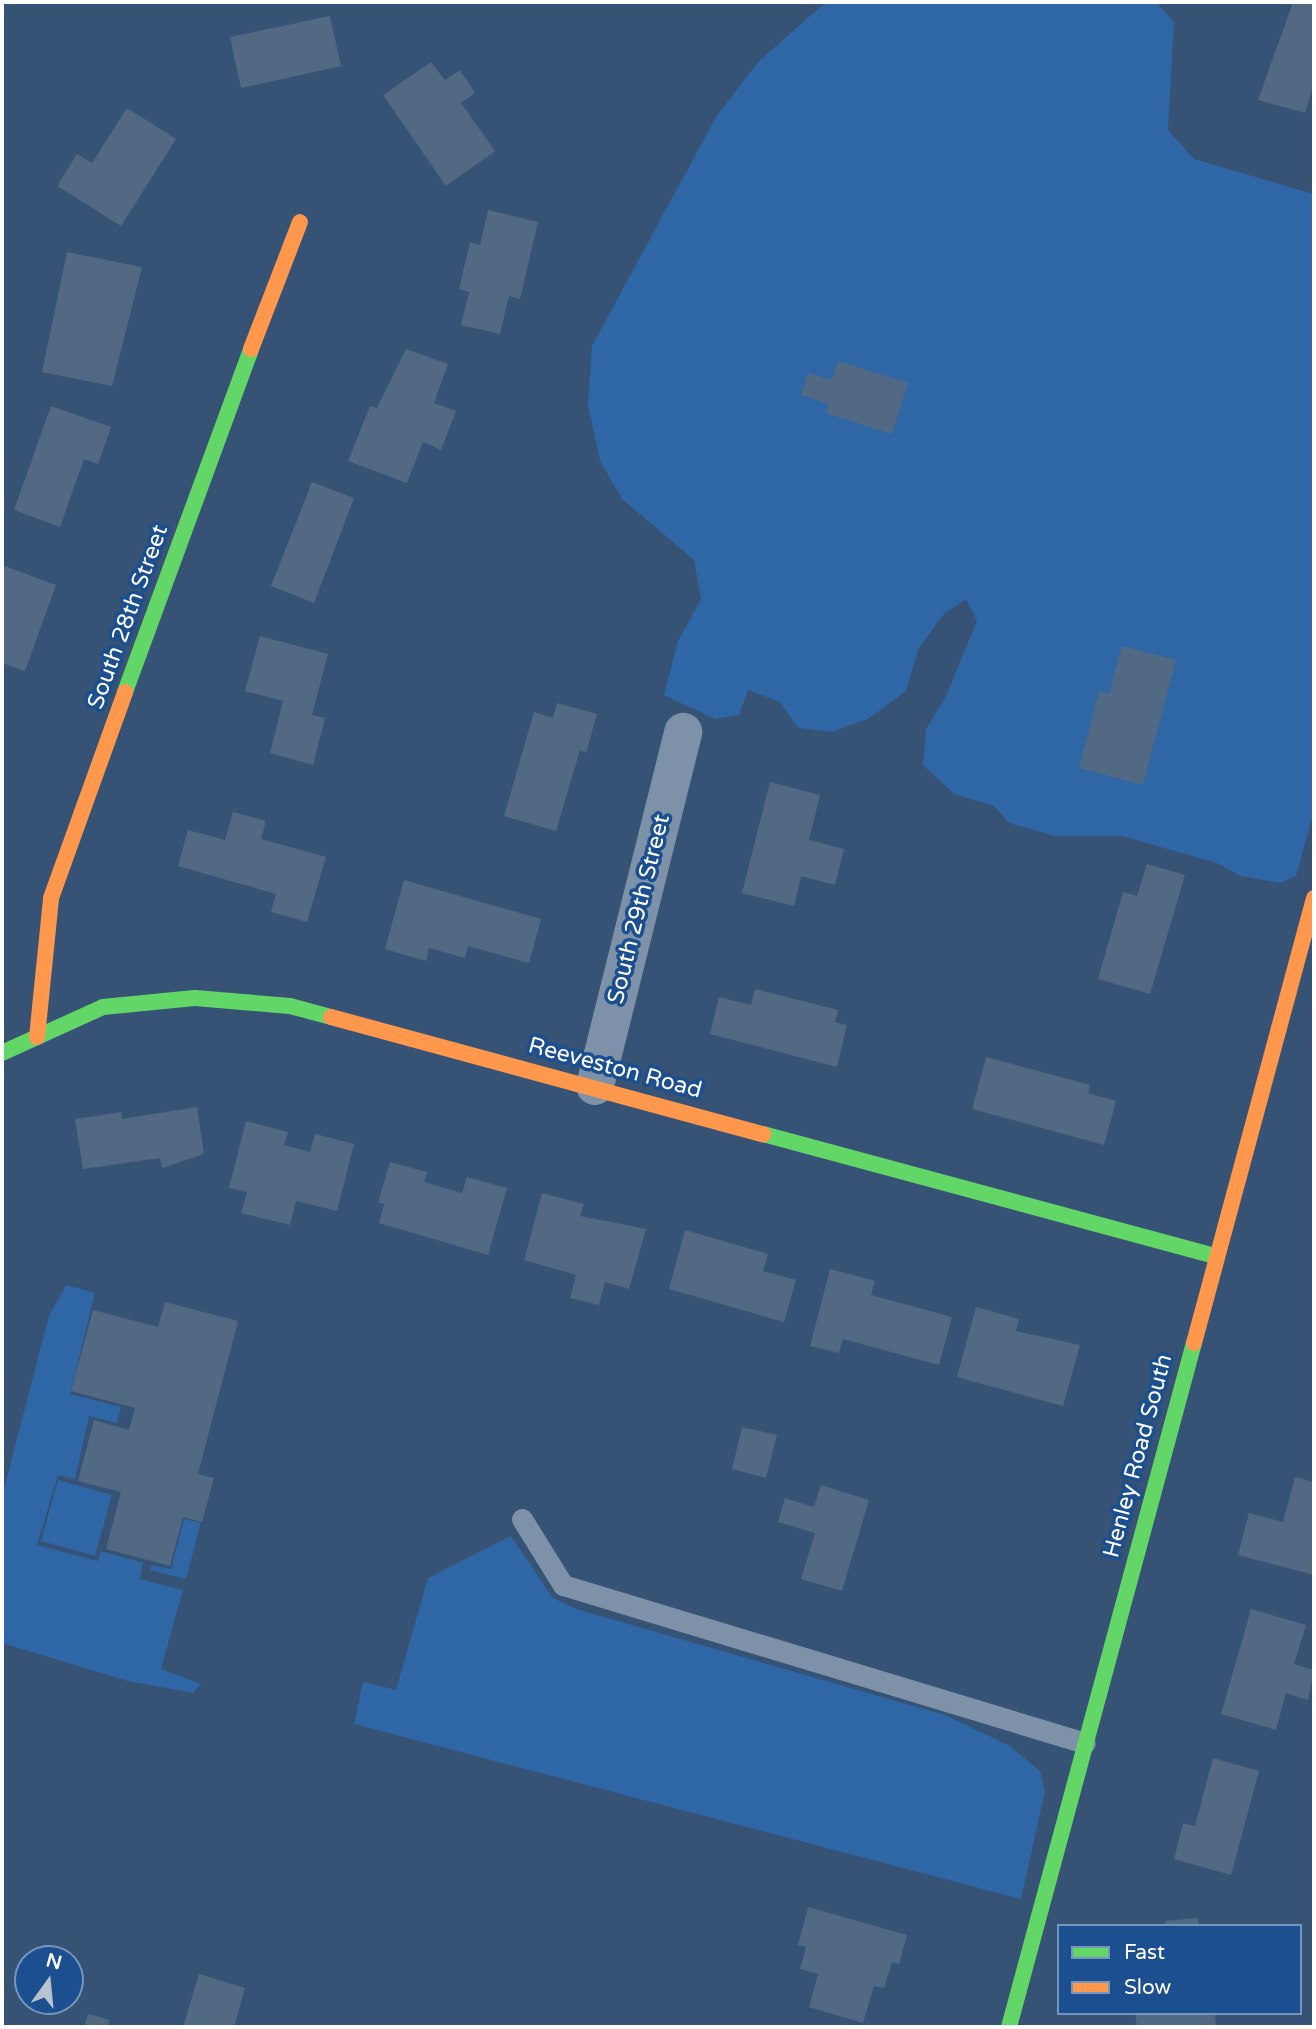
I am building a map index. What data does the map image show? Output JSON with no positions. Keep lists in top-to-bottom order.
{
  "streets": {
    "street": [
      "South 28th Street",
      "South 29th Street",
      "Reeveston Road",
      "Henley Road South"
    ]
  },
  "crossings": [
    ["South 28th Street", "Reeveston Road"],
    ["South 29th Street", "Reeveston Road"],
    ["Reeveston Road", "Henley Road South"]
  ],
  "legend": ["Fast", "Slow"],
  "north": "top"
}
